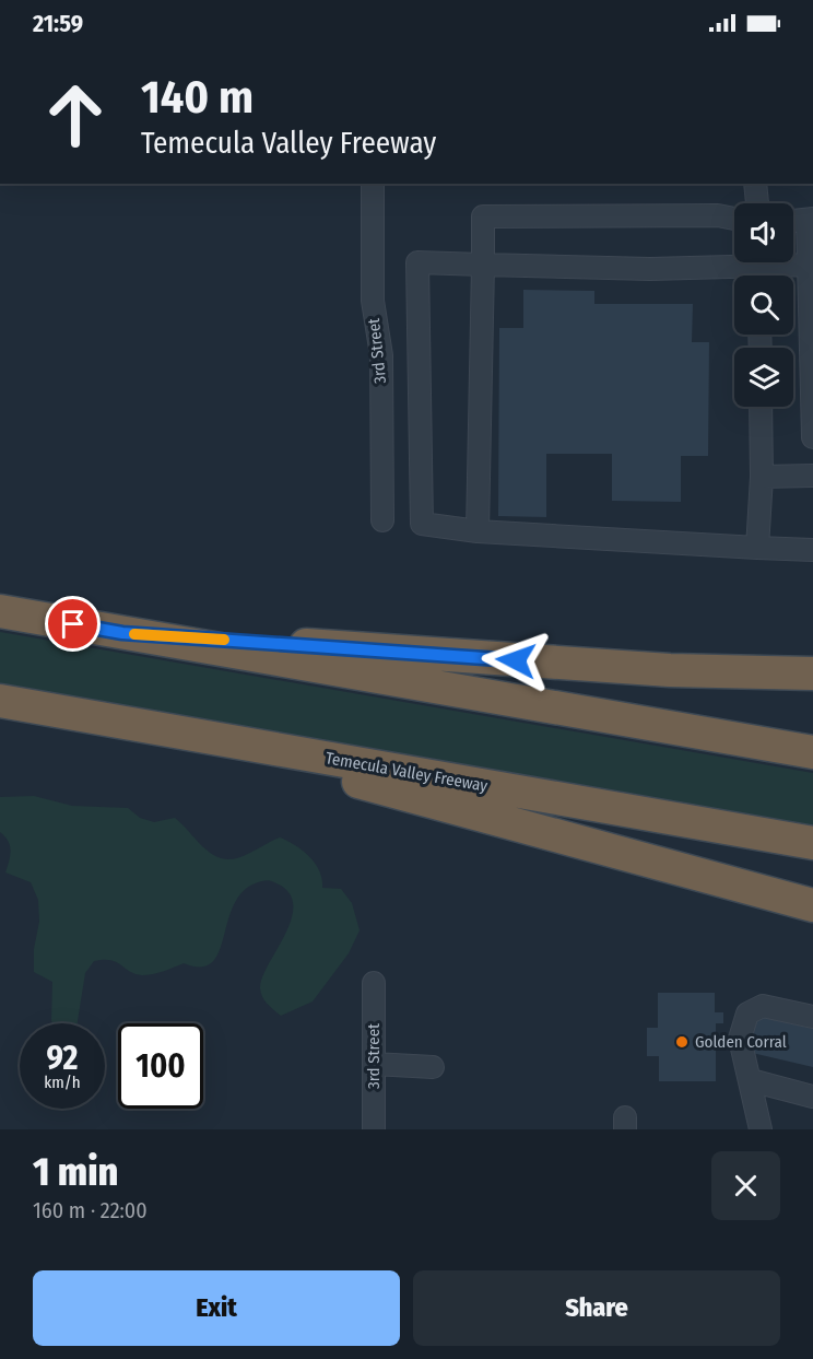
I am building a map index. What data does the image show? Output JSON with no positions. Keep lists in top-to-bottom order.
{
  "streets": {
    "highway": ["Temecula Valley Freeway"],
    "street": ["3rd Street"]
  },
  "places": ["Golden Corral"],
  "page": {
    "status": "21:59",
    "turn": ["140 m", "Temecula Valley Freeway"],
    "speed": "92 km/h",
    "limit": "100",
    "heading": ["1 min", "160 m · 22:00"],
    "buttons": ["Exit", "Share"]
  }
}
